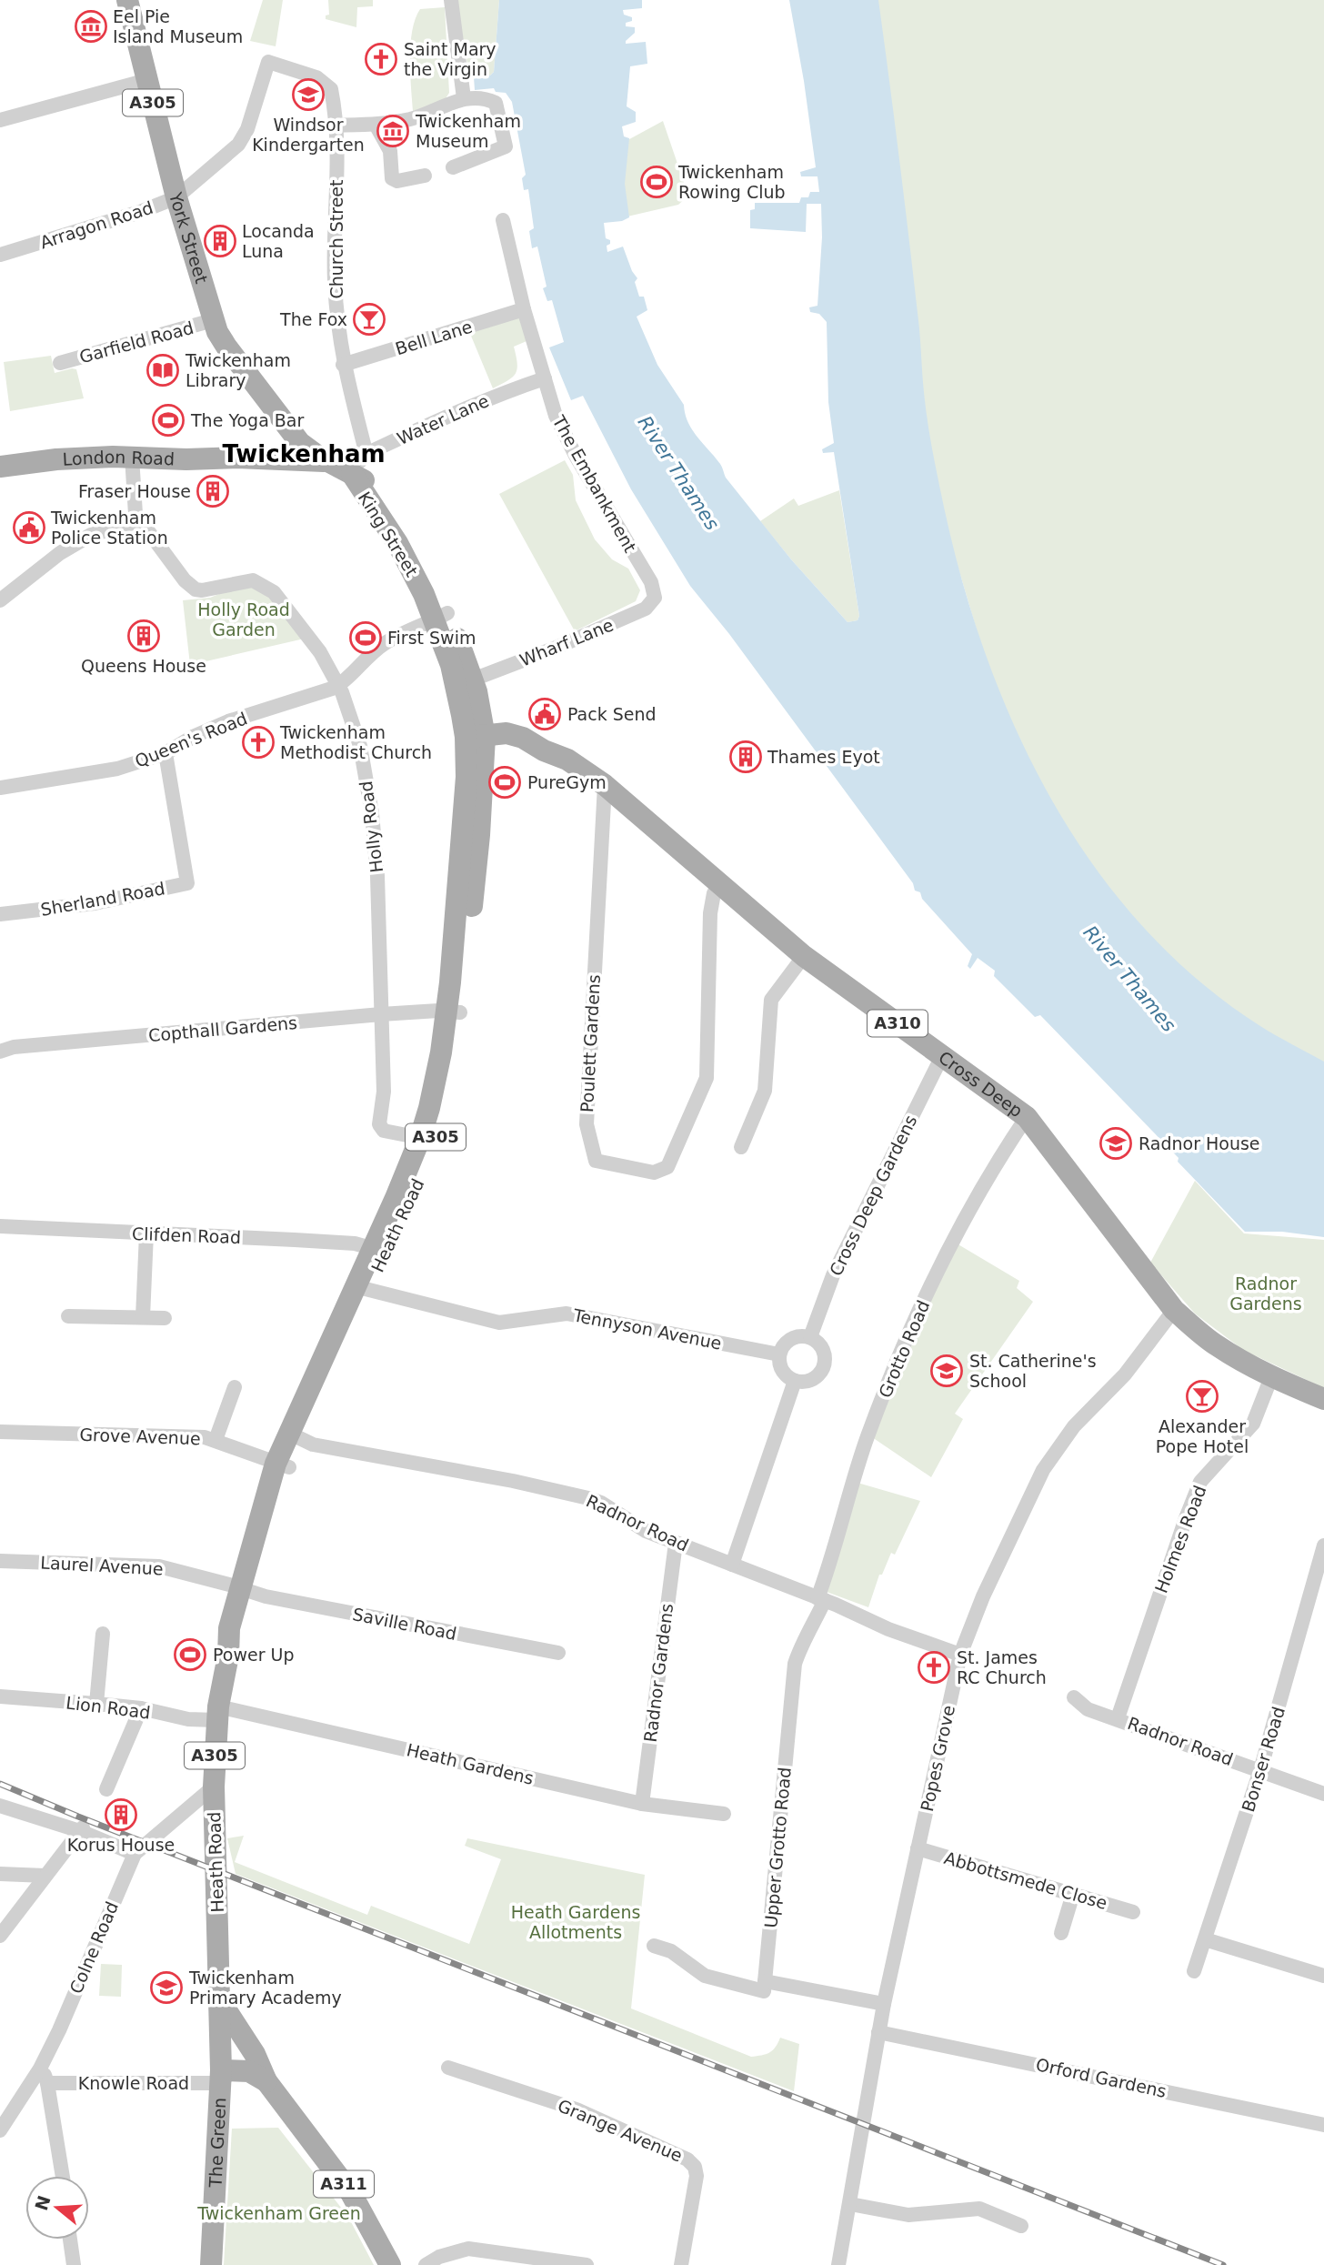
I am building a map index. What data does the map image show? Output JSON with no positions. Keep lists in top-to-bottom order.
{
  "streets": {
    "main road": [
      "A305",
      "York Street",
      "London Road",
      "King Street",
      "A310",
      "Cross Deep",
      "Heath Road",
      "The Green",
      "A311"
    ],
    "street": [
      "Arragon Road",
      "Church Street",
      "Bell Lane",
      "Garfield Road",
      "Water Lane",
      "The Embankment",
      "Wharf Lane",
      "Queen's Road",
      "Holly Road",
      "Sherland Road",
      "Copthall Gardens",
      "Poulett Gardens",
      "Cross Deep Gardens",
      "Clifden Road",
      "Tennyson Avenue",
      "Grotto Road",
      "Grove Avenue",
      "Radnor Road",
      "Holmes Road",
      "Laurel Avenue",
      "Saville Road",
      "Radnor Gardens",
      "Lion Road",
      "Popes Grove",
      "Bonser Road",
      "Heath Gardens",
      "Upper Grotto Road",
      "Abbottsmede Close",
      "Colne Road",
      "Orford Gardens",
      "Knowle Road",
      "Grange Avenue"
    ]
  },
  "crossings": [
    ["Arragon Road", "York Street"],
    ["Arragon Road", "Church Street"],
    ["York Street", "Garfield Road"],
    ["York Street", "London Road"],
    ["Church Street", "Bell Lane"],
    ["Church Street", "Water Lane"],
    ["Church Street", "London Road"],
    ["Church Street", "King Street"],
    ["Bell Lane", "The Embankment"],
    ["Water Lane", "London Road"],
    ["Water Lane", "The Embankment"],
    ["Water Lane", "King Street"],
    ["London Road", "King Street"],
    ["London Road", "Holly Road"],
    ["The Embankment", "Wharf Lane"],
    ["King Street", "Wharf Lane"],
    ["King Street", "Queen's Road"],
    ["King Street", "Cross Deep"],
    ["King Street", "Heath Road"],
    ["Queen's Road", "Holly Road"],
    ["Queen's Road", "Sherland Road"],
    ["Holly Road", "Copthall Gardens"],
    ["Holly Road", "Heath Road"],
    ["Copthall Gardens", "Heath Road"],
    ["Poulett Gardens", "Cross Deep"],
    ["Cross Deep", "Cross Deep Gardens"],
    ["Cross Deep", "Heath Road"],
    ["Cross Deep", "Grotto Road"],
    ["Cross Deep", "Holmes Road"],
    ["Cross Deep", "Popes Grove"],
    ["Cross Deep Gardens", "Tennyson Avenue"],
    ["Heath Road", "Clifden Road"],
    ["Heath Road", "Tennyson Avenue"],
    ["Heath Road", "Grove Avenue"],
    ["Heath Road", "Radnor Road"],
    ["Heath Road", "Laurel Avenue"],
    ["Heath Road", "Saville Road"],
    ["Heath Road", "Lion Road"],
    ["Heath Road", "Heath Gardens"],
    ["Heath Road", "Colne Road"],
    ["Heath Road", "Knowle Road"],
    ["Heath Road", "The Green"],
    ["Heath Road", "A311"],
    ["Grotto Road", "Radnor Road"],
    ["Grotto Road", "Upper Grotto Road"],
    ["Radnor Road", "Holmes Road"],
    ["Radnor Road", "Radnor Gardens"],
    ["Radnor Road", "Popes Grove"],
    ["Radnor Road", "Bonser Road"],
    ["Radnor Road", "Upper Grotto Road"],
    ["Laurel Avenue", "Saville Road"],
    ["Radnor Gardens", "Heath Gardens"],
    ["Lion Road", "Heath Gardens"],
    ["Popes Grove", "Abbottsmede Close"],
    ["Popes Grove", "Orford Gardens"],
    ["Knowle Road", "The Green"]
  ],
  "districts": ["Twickenham"],
  "water": ["River Thames"],
  "parks": [
    "Holly Road Garden",
    "Radnor Gardens",
    "Heath Gardens Allotments",
    "Twickenham Green"
  ],
  "places": {
    "museum": ["Eel Pie Island Museum", "Twickenham Museum"],
    "church": ["Saint Mary the Virgin", "Twickenham Methodist Church", "St. James RC Church"],
    "school or university": [
      "Windsor Kindergarten",
      "Radnor House",
      "St. Catherine's School",
      "Twickenham Primary Academy"
    ],
    "sports": [
      "Twickenham Rowing Club",
      "The Yoga Bar",
      "First Swim",
      "PureGym",
      "Power Up"
    ],
    "building": [
      "Locanda Luna",
      "Fraser House",
      "Queens House",
      "Thames Eyot",
      "Korus House"
    ],
    "bar": ["The Fox", "Alexander Pope Hotel"],
    "library": ["Twickenham Library"],
    "public building": ["Twickenham Police Station", "Pack Send"]
  },
  "north": "left"
}
